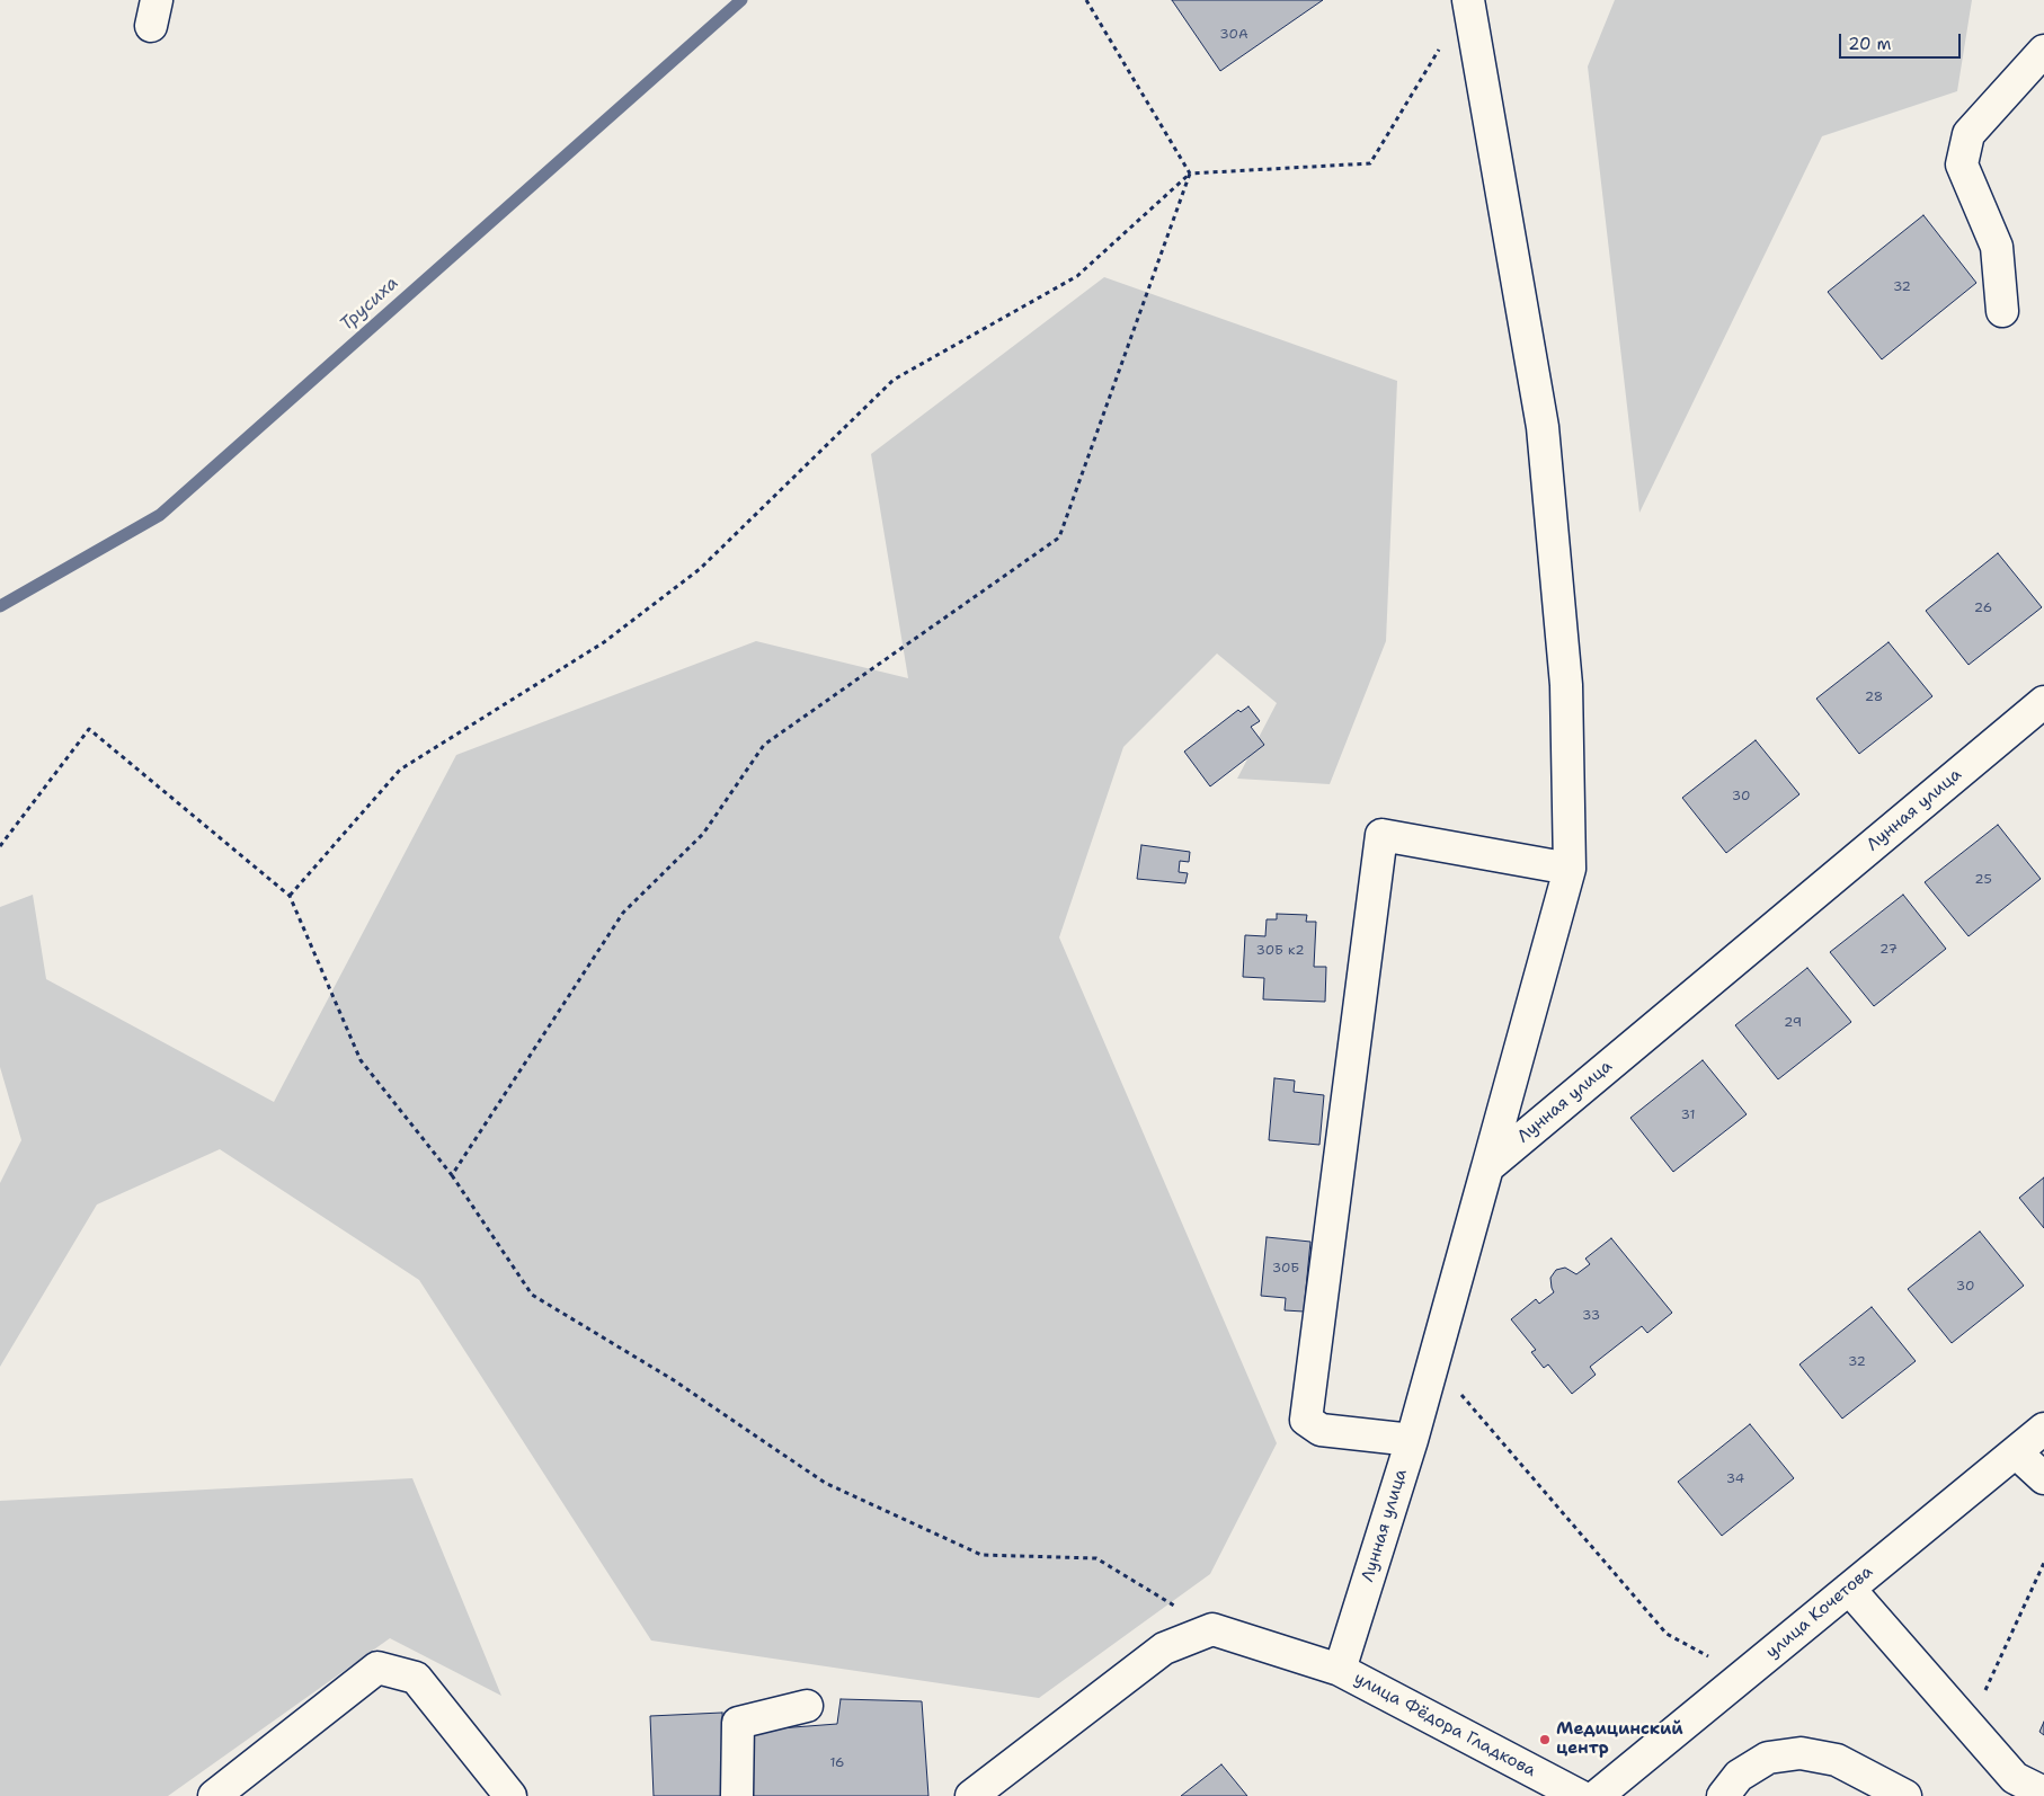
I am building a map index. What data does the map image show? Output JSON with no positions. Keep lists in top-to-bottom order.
{
  "streets": {
    "street": ["Лунная улица", "улица Кочетова", "улица Фёдора Гладкова"]
  },
  "crossings": [
    ["Лунная улица", "улица Фёдора Гладкова"]
  ],
  "water": ["Трусиха"],
  "places": ["Медицинский центр"],
  "house_numbers": [
    "30А",
    "32",
    "26",
    "28",
    "30",
    "25",
    "27",
    "30Б к2",
    "29",
    "31",
    "30Б",
    "30",
    "33",
    "32",
    "34",
    "16"
  ],
  "scale_bar": "20 m"
}
